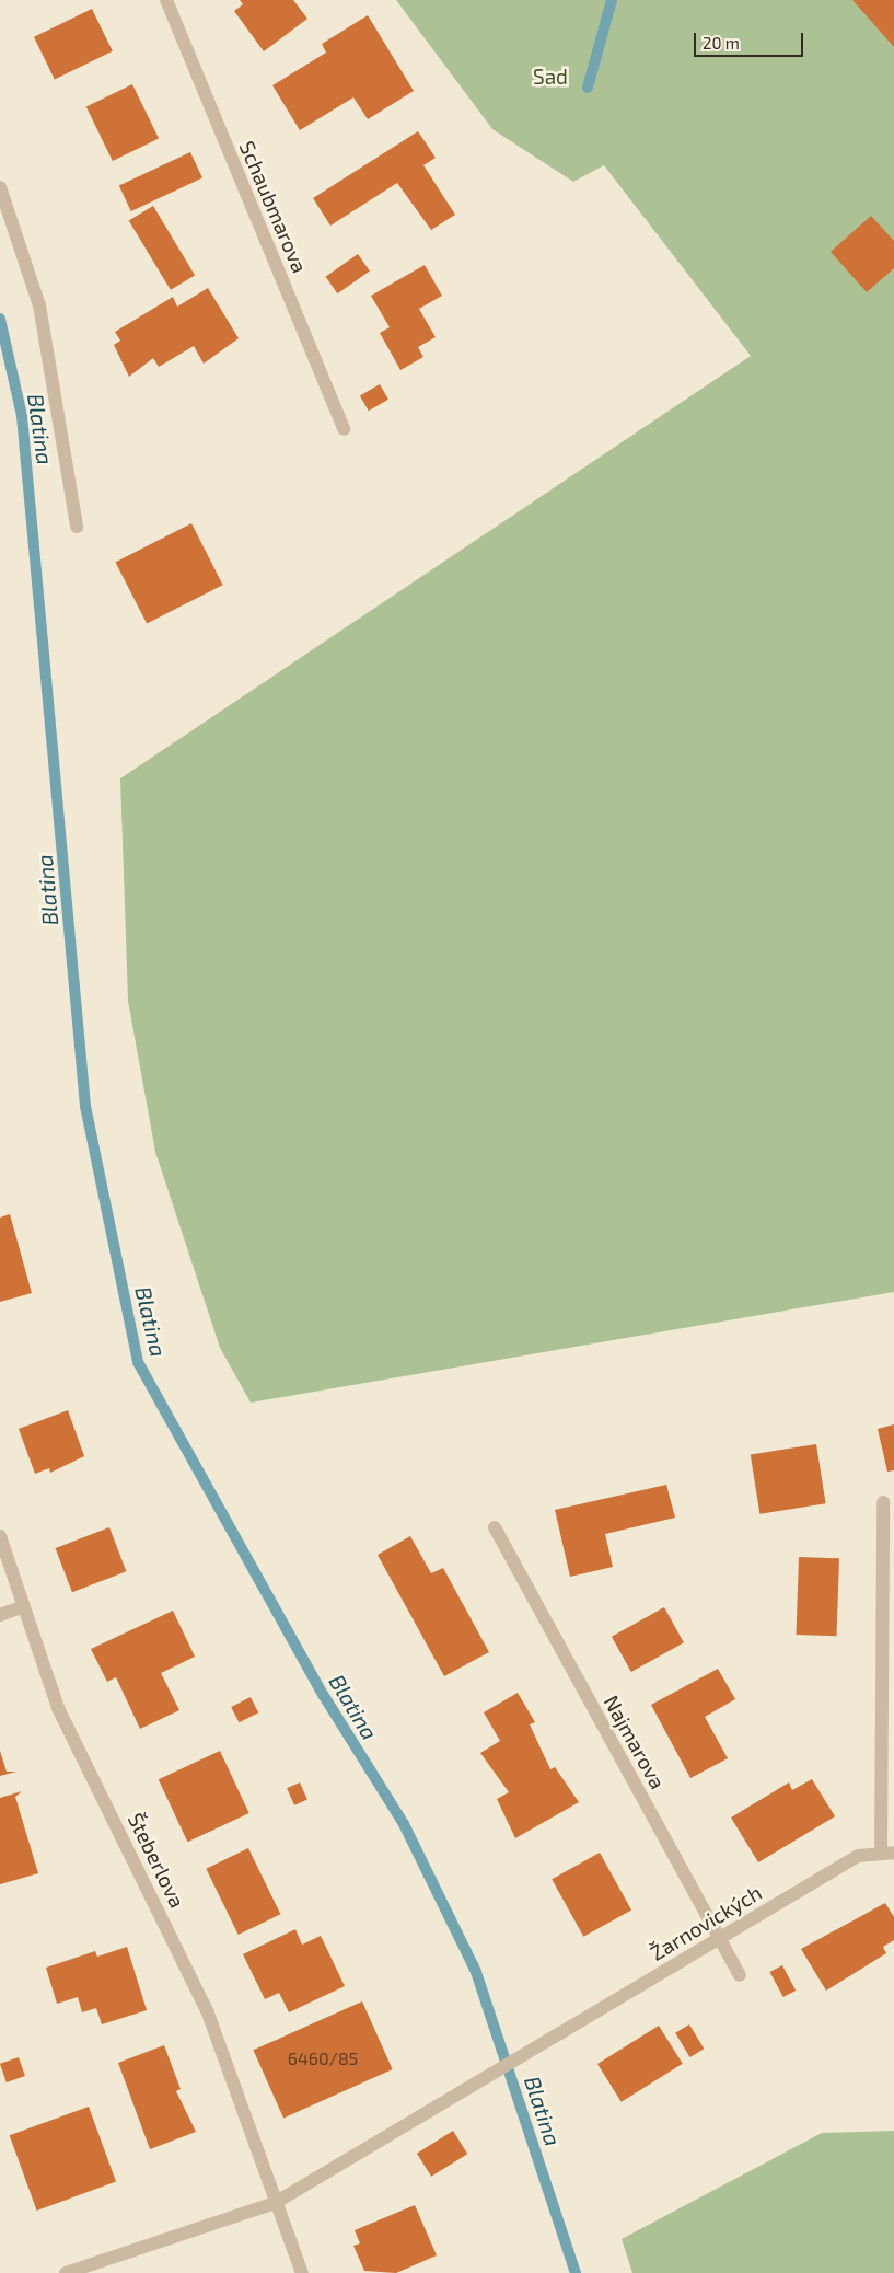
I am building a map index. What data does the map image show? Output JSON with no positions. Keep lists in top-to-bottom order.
{
  "streets": {
    "street": [
      "Schaubmarova",
      "Najmarova",
      "Šteberlova",
      "Žarnovických"
    ]
  },
  "crossings": [
    ["Najmarova", "Žarnovických"],
    ["Šteberlova", "Žarnovických"]
  ],
  "water": ["Blatina"],
  "parks": ["Sad"],
  "house_numbers": ["6460/85"],
  "scale_bar": "20 m"
}
